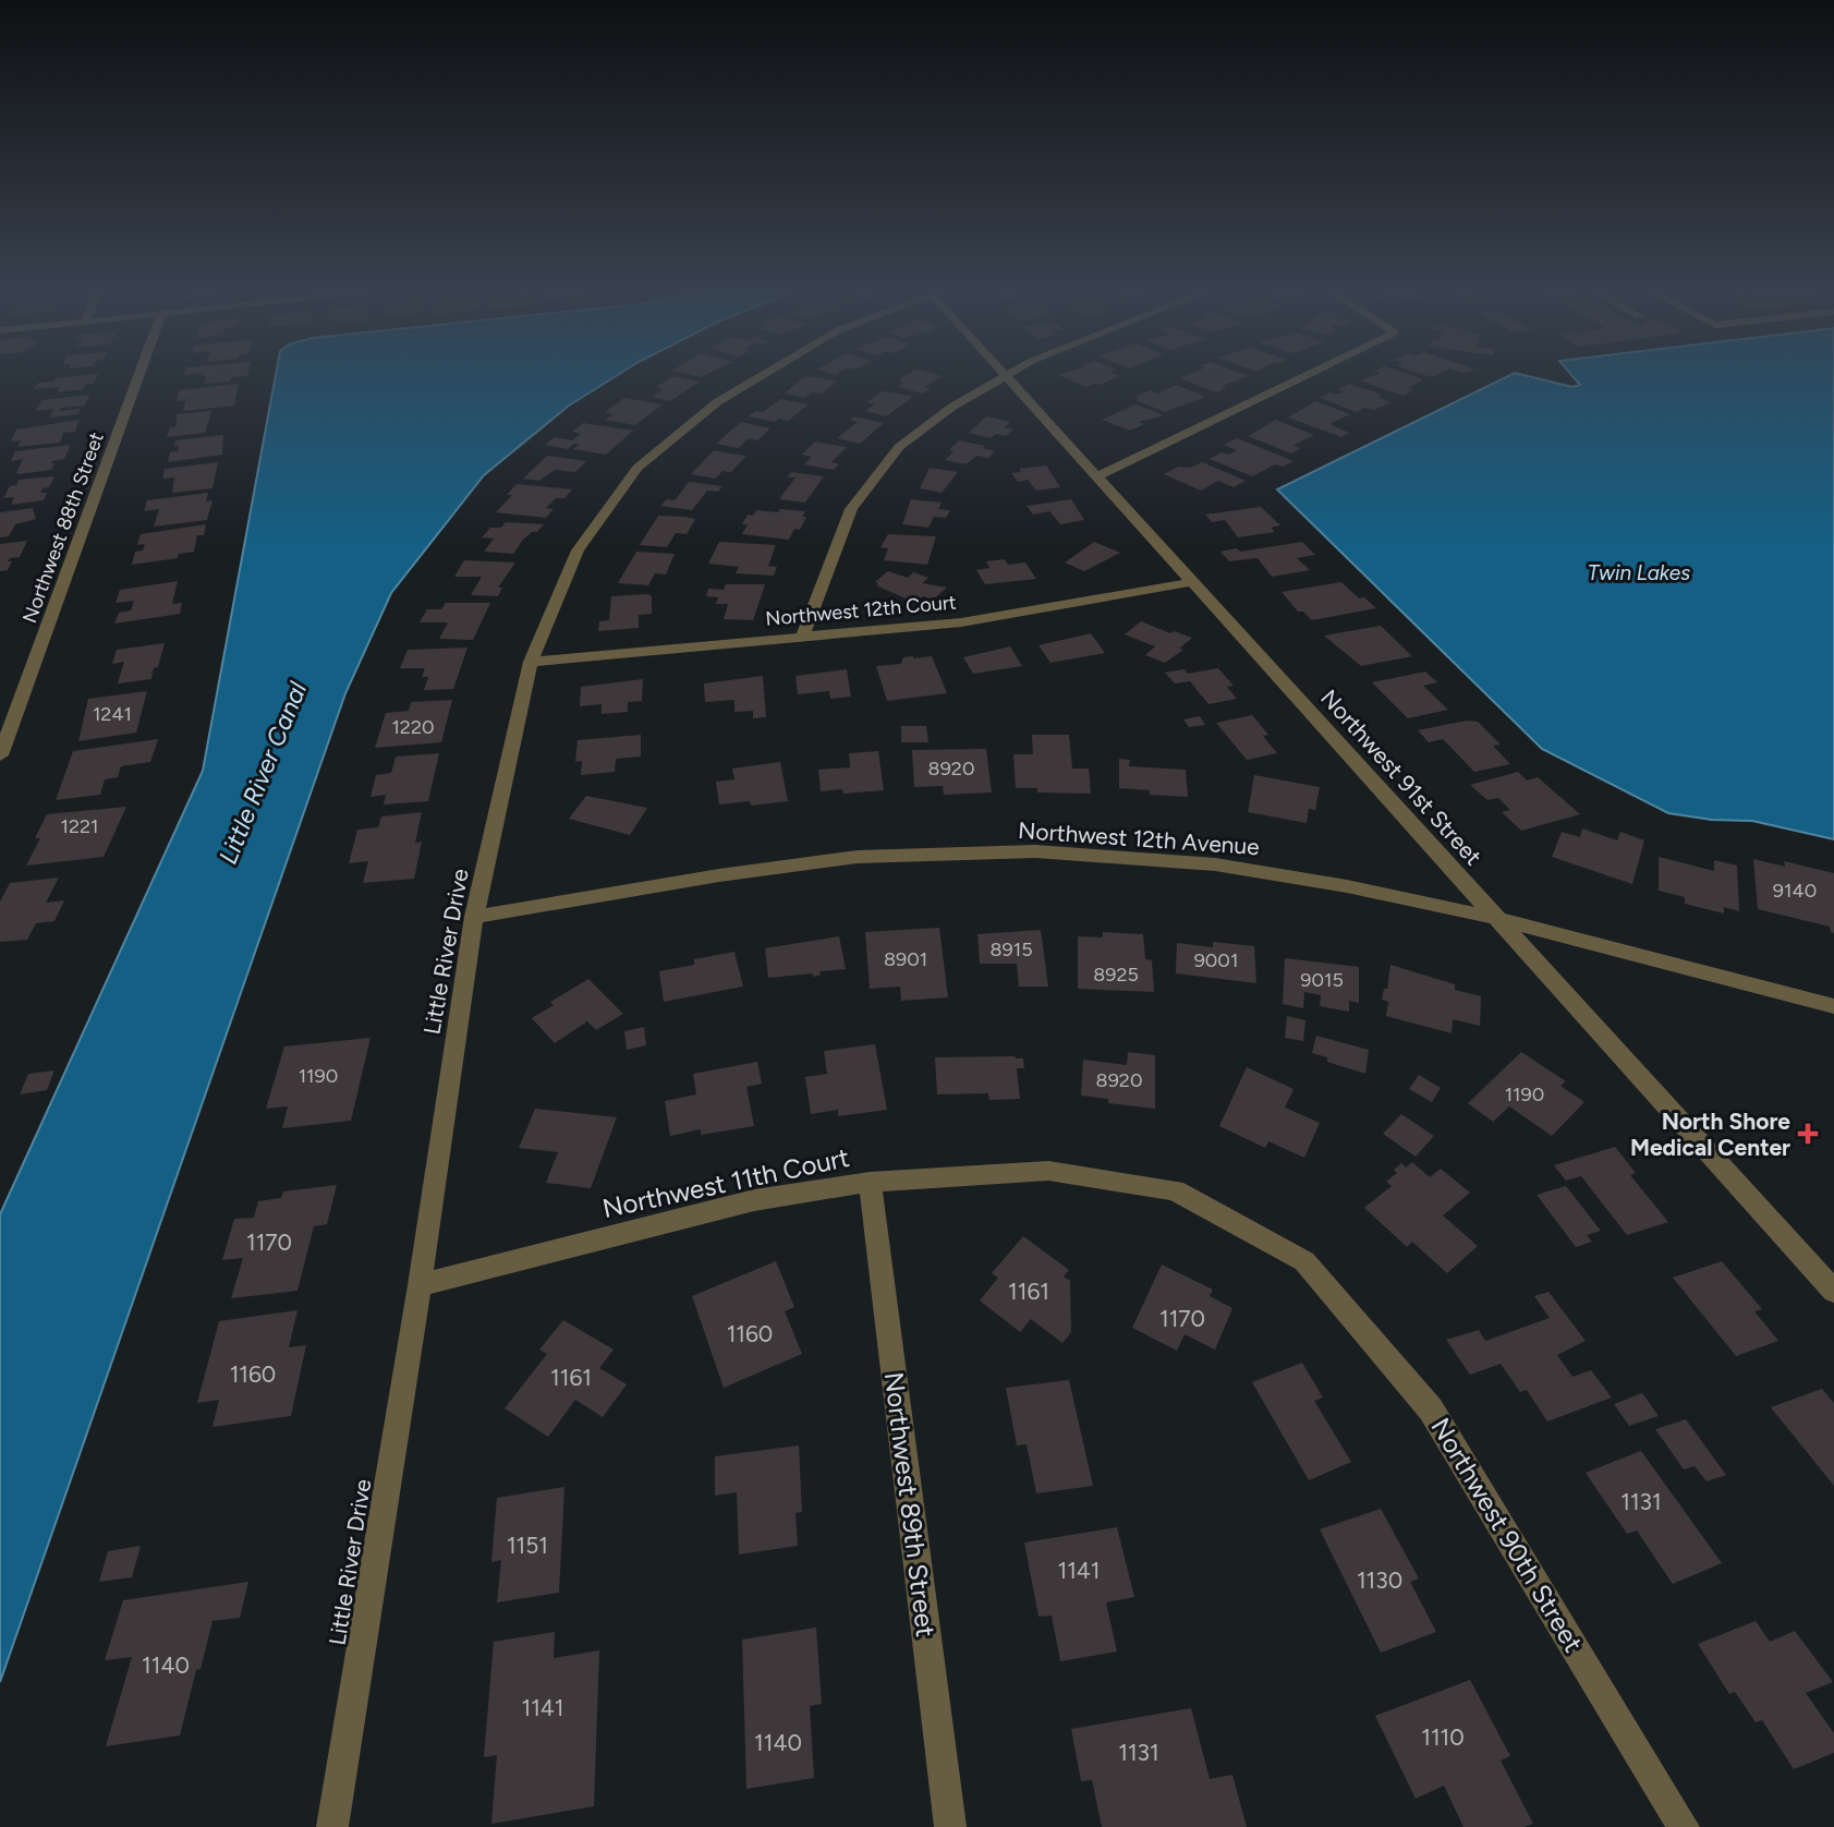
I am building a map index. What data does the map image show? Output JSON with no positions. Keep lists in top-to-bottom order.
{
  "streets": {
    "street": [
      "Northwest 88th Street",
      "Northwest 12th Court",
      "Northwest 91st Street",
      "Northwest 12th Avenue",
      "Little River Drive",
      "Northwest 11th Court",
      "Northwest 89th Street",
      "Northwest 90th Street"
    ]
  },
  "crossings": [
    ["Northwest 12th Court", "Northwest 91st Street"],
    ["Northwest 12th Court", "Little River Drive"],
    ["Northwest 91st Street", "Northwest 12th Avenue"],
    ["Northwest 12th Avenue", "Little River Drive"],
    ["Little River Drive", "Northwest 11th Court"],
    ["Northwest 11th Court", "Northwest 89th Street"],
    ["Northwest 11th Court", "Northwest 90th Street"]
  ],
  "water": ["Twin Lakes", "Little River Canal"],
  "places": {
    "health": ["North Shore Medical Center"]
  },
  "house_numbers": [
    "1241",
    "1220",
    "8920",
    "1221",
    "9140",
    "8915",
    "8901",
    "9001",
    "8925",
    "9015",
    "1190",
    "8920",
    "1190",
    "1170",
    "1161",
    "1170",
    "1160",
    "1160",
    "1161",
    "1131",
    "1151",
    "1141",
    "1130",
    "1140",
    "1141",
    "1110",
    "1140",
    "1131"
  ]
}
